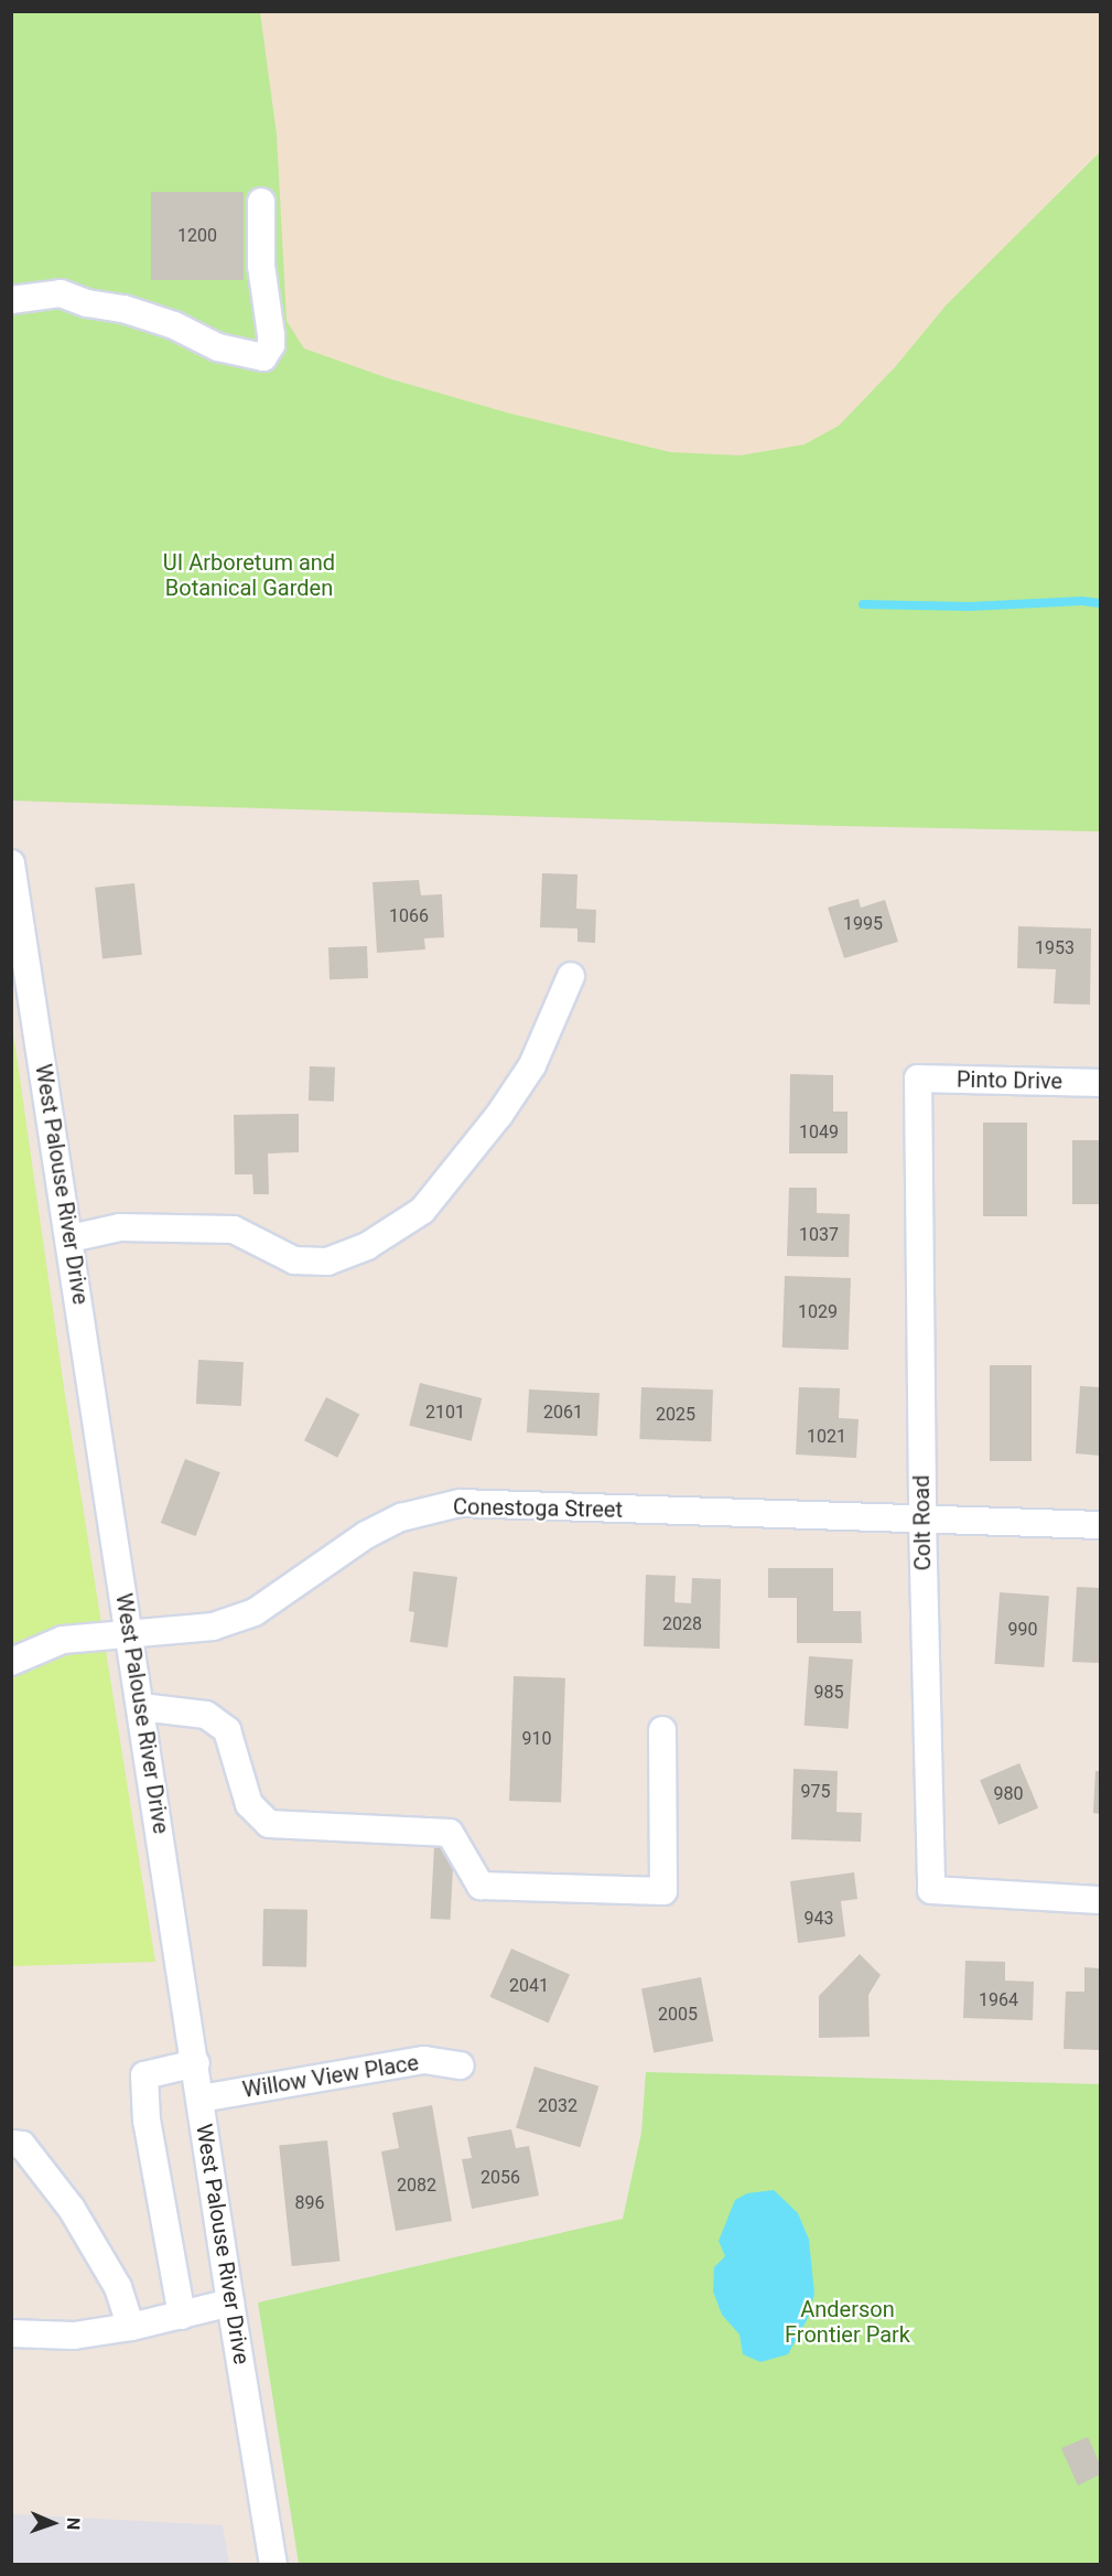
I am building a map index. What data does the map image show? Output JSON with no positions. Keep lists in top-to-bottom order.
{
  "streets": {
    "street": [
      "Pinto Drive",
      "West Palouse River Drive",
      "Conestoga Street",
      "Colt Road",
      "Willow View Place"
    ]
  },
  "crossings": [
    ["Pinto Drive", "Colt Road"],
    ["West Palouse River Drive", "Conestoga Street"],
    ["West Palouse River Drive", "Willow View Place"],
    ["Conestoga Street", "Colt Road"]
  ],
  "parks": ["UI Arboretum and Botanical Garden", "Anderson Frontier Park"],
  "house_numbers": [
    "1200",
    "1066",
    "1995",
    "1953",
    "1049",
    "1037",
    "1029",
    "2101",
    "2061",
    "2025",
    "1021",
    "2028",
    "990",
    "985",
    "910",
    "975",
    "980",
    "943",
    "2041",
    "1964",
    "2005",
    "2032",
    "2056",
    "2082",
    "896"
  ],
  "north": "right"
}
